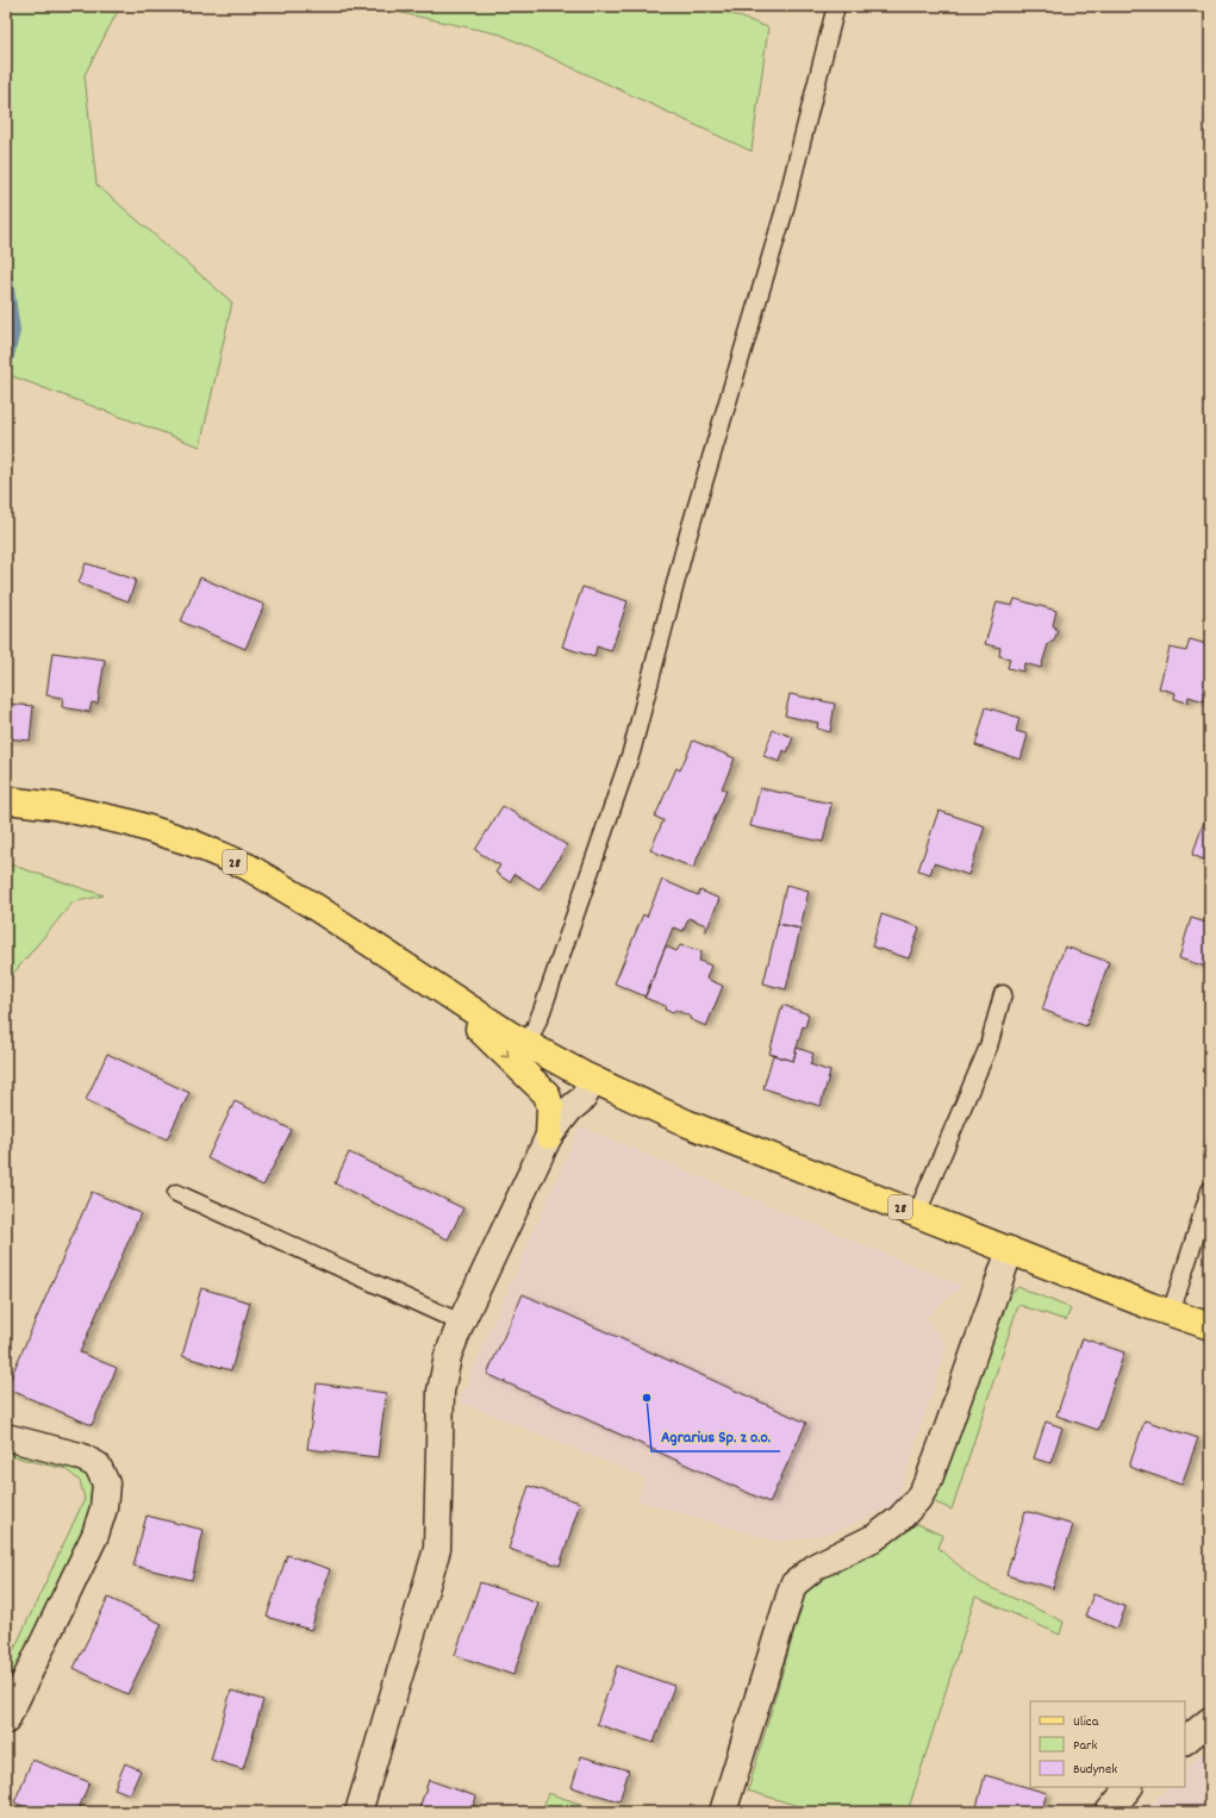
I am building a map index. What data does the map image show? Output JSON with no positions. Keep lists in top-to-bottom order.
{
  "streets": {
    "main road": ["28"]
  },
  "places": ["Agrarius Sp. z o.o."],
  "legend": ["Ulica", "Park", "Budynek"]
}
